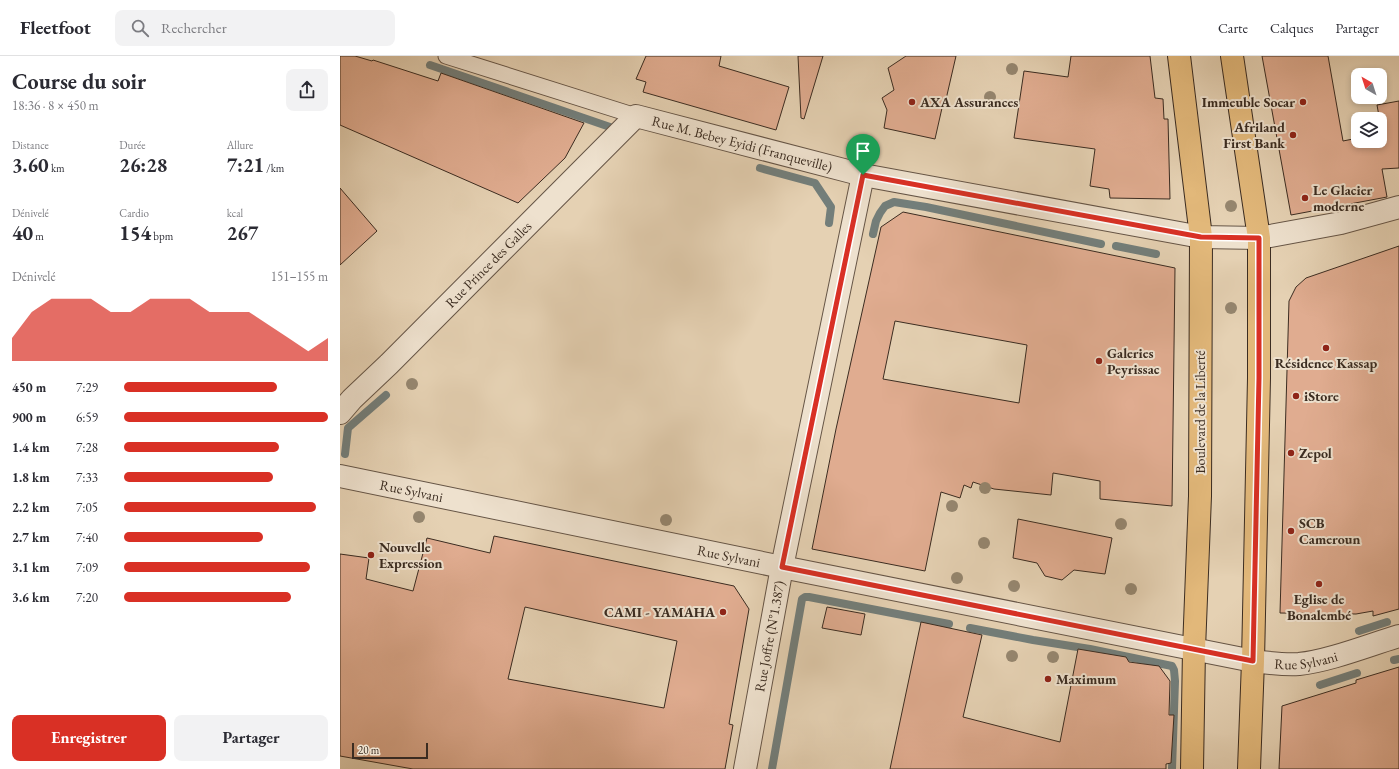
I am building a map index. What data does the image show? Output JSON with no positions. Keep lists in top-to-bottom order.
{
  "streets": {
    "main road": ["Boulevard de la Liberté"],
    "street": [
      "Rue M. Bebey Eyidi (Franqueville)",
      "Rue Prince des Galles",
      "Rue Sylvani",
      "Rue Joffre (N°1.387)"
    ]
  },
  "crossings": [
    ["Rue M. Bebey Eyidi (Franqueville)", "Rue Prince des Galles"],
    ["Rue M. Bebey Eyidi (Franqueville)", "Boulevard de la Liberté"],
    ["Rue M. Bebey Eyidi (Franqueville)", "Rue Joffre (N°1.387)"],
    ["Boulevard de la Liberté", "Rue Sylvani"],
    ["Rue Sylvani", "Rue Joffre (N°1.387)"]
  ],
  "places": [
    "AXA Assurances",
    "Immeuble Socar",
    "Afriland First Bank",
    "Le Glacier moderne",
    "Résidence Kassap",
    "Galeries Peyrissac",
    "iStore",
    "Zepol",
    "SCB Cameroun",
    "Nouvelle Expression",
    "Eglise de Bonalembé",
    "CAMI - YAMAHA",
    "Maximum"
  ],
  "scale_bar": "20 m",
  "north": "top left",
  "page": {
    "header": "Fleetfoot",
    "search": "Rechercher",
    "nav": ["Carte", "Calques", "Partager"],
    "heading": ["Course du soir", "18:36 · 8 × 450 m"],
    "stats": [
      ["Distance", "3.60 km"],
      ["Durée", "26:28"],
      ["Allure", "7:21 /km"],
      ["Dénivelé", "40 m"],
      ["Cardio", "154 bpm"],
      ["kcal", "267"]
    ],
    "chart": ["Dénivelé", "151–155 m"],
    "list": [
      {
        "name": "450 m",
        "note": "7:29"
      },
      {
        "name": "900 m",
        "note": "6:59"
      },
      {
        "name": "1.4 km",
        "note": "7:28"
      },
      {
        "name": "1.8 km",
        "note": "7:33"
      },
      {
        "name": "2.2 km",
        "note": "7:05"
      },
      {
        "name": "2.7 km",
        "note": "7:40"
      },
      {
        "name": "3.1 km",
        "note": "7:09"
      },
      {
        "name": "3.6 km",
        "note": "7:20"
      }
    ],
    "buttons": ["Enregistrer", "Partager"],
    "scale": "20 m"
  }
}
